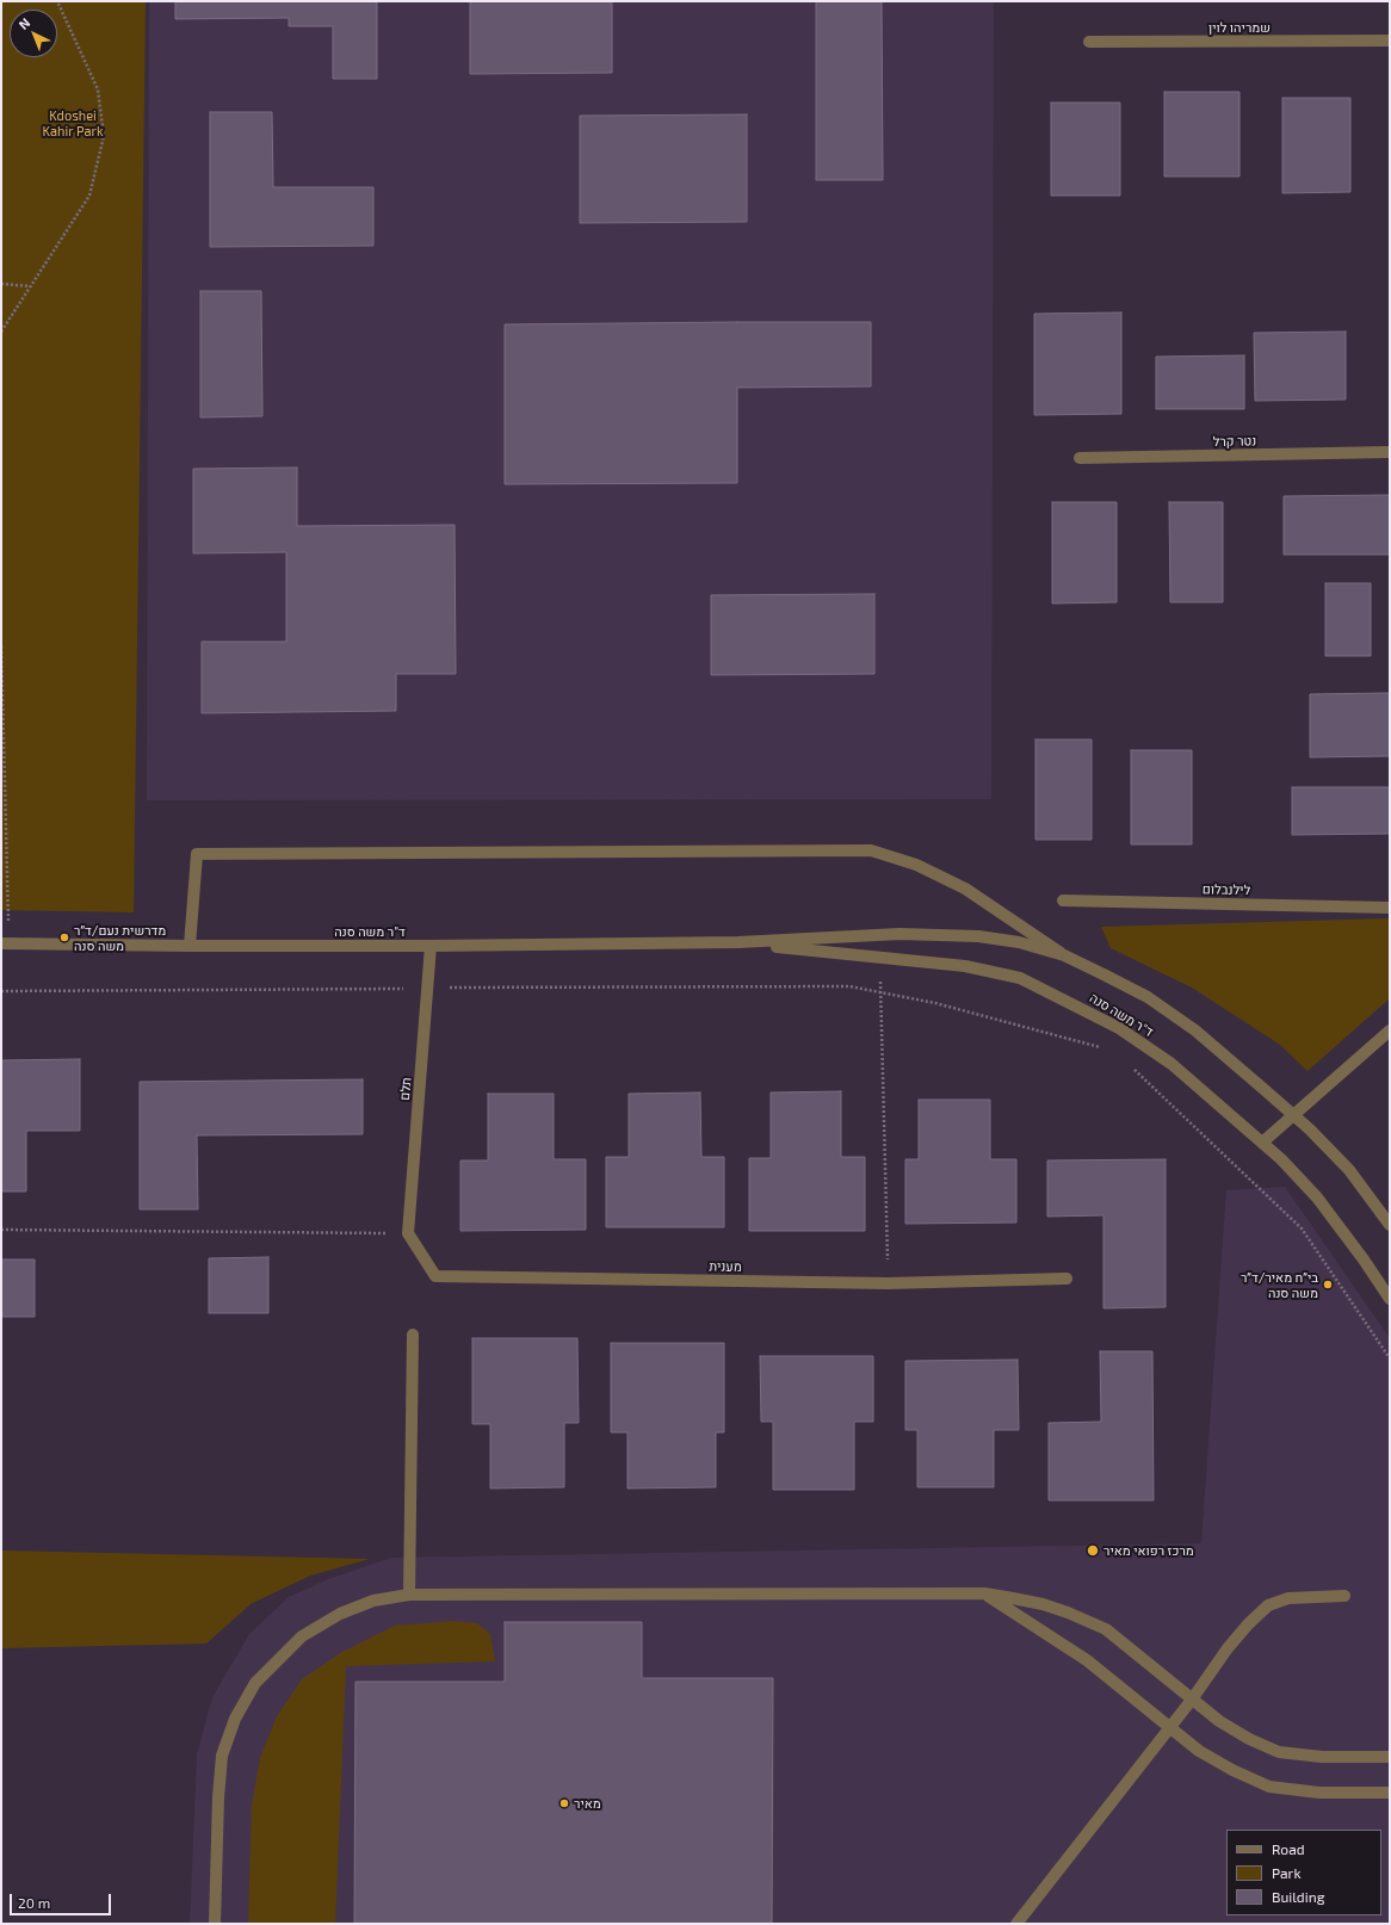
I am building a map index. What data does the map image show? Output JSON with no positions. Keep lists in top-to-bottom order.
{
  "streets": {
    "street": [
      "שמריהו לוין",
      "נטר קרל",
      "לילנבלום",
      "ד\"ר משה סנה",
      "תלם",
      "מענית"
    ]
  },
  "crossings": [
    ["ד\"ר משה סנה", "תלם"],
    ["תלם", "מענית"]
  ],
  "parks": ["Kdoshei Kahir Park"],
  "places": [
    "מדרשית נעם/ד״ר משה סנה",
    "בי״ח מאיר/ד״ר משה סנה",
    "מרכז רפואי מאיר",
    "מאיר"
  ],
  "legend": ["Road", "Park", "Building"],
  "scale_bar": "20 m",
  "north": "top left"
}
